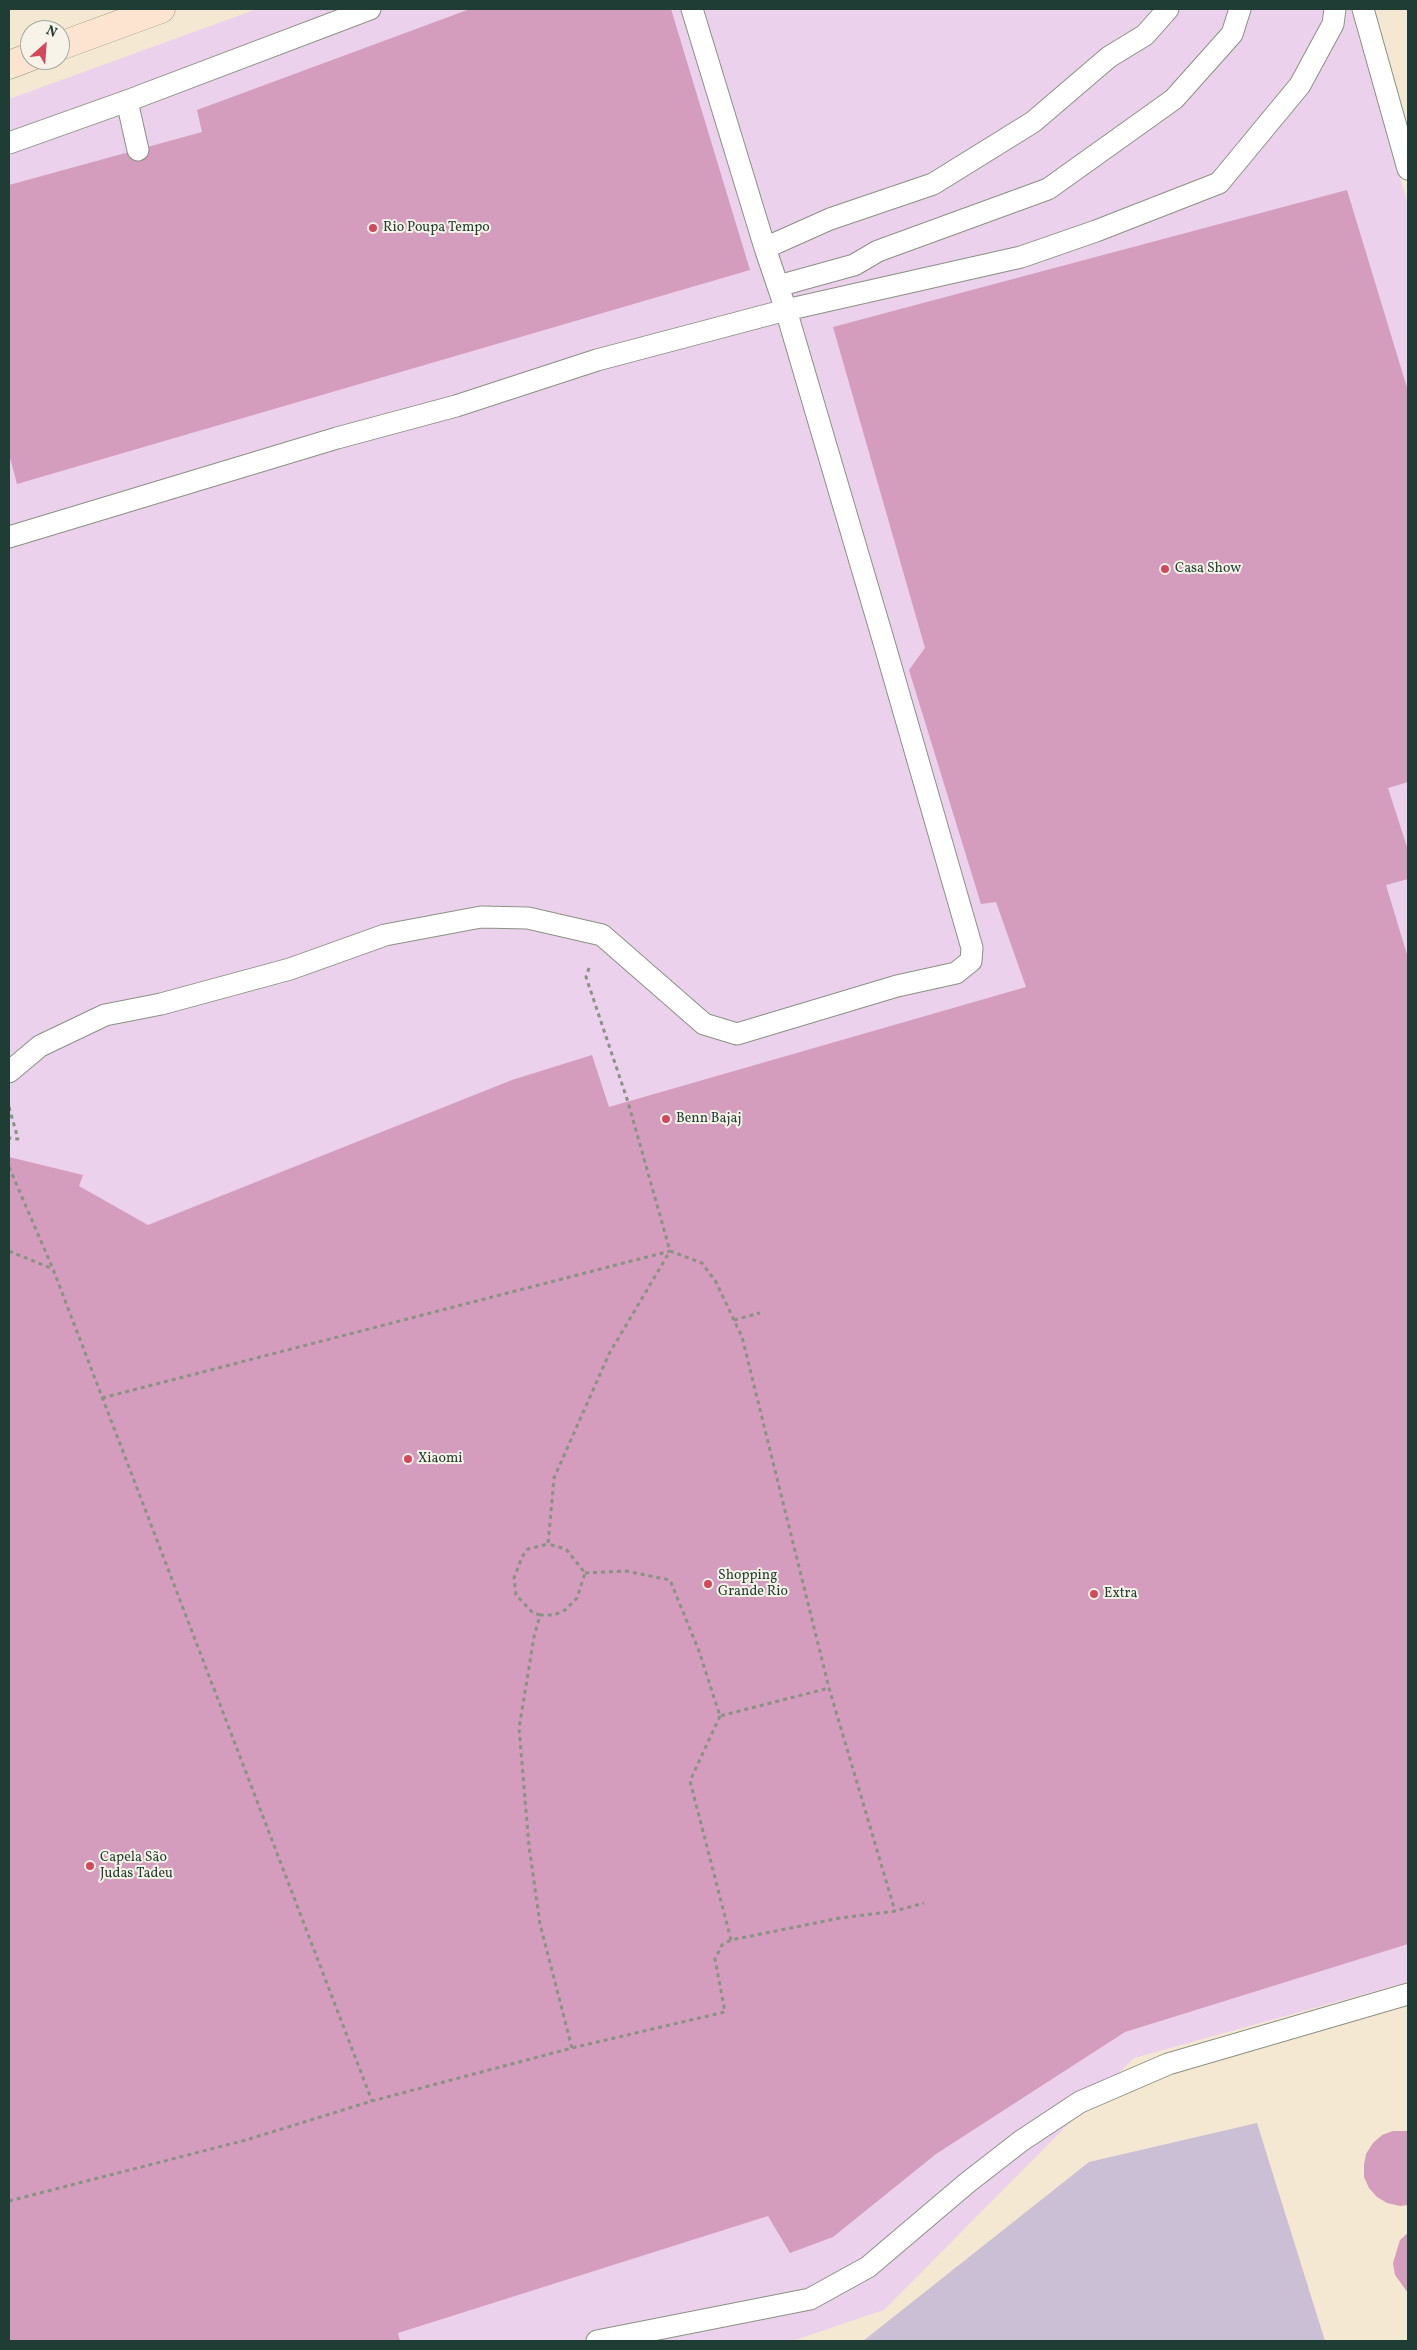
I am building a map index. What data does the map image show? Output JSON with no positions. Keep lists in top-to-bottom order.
{
  "places": [
    "Rio Poupa Tempo",
    "Casa Show",
    "Benn Bajaj",
    "Xiaomi",
    "Shopping Grande Rio",
    "Extra",
    "Capela São Judas Tadeu"
  ],
  "north": "top right"
}
